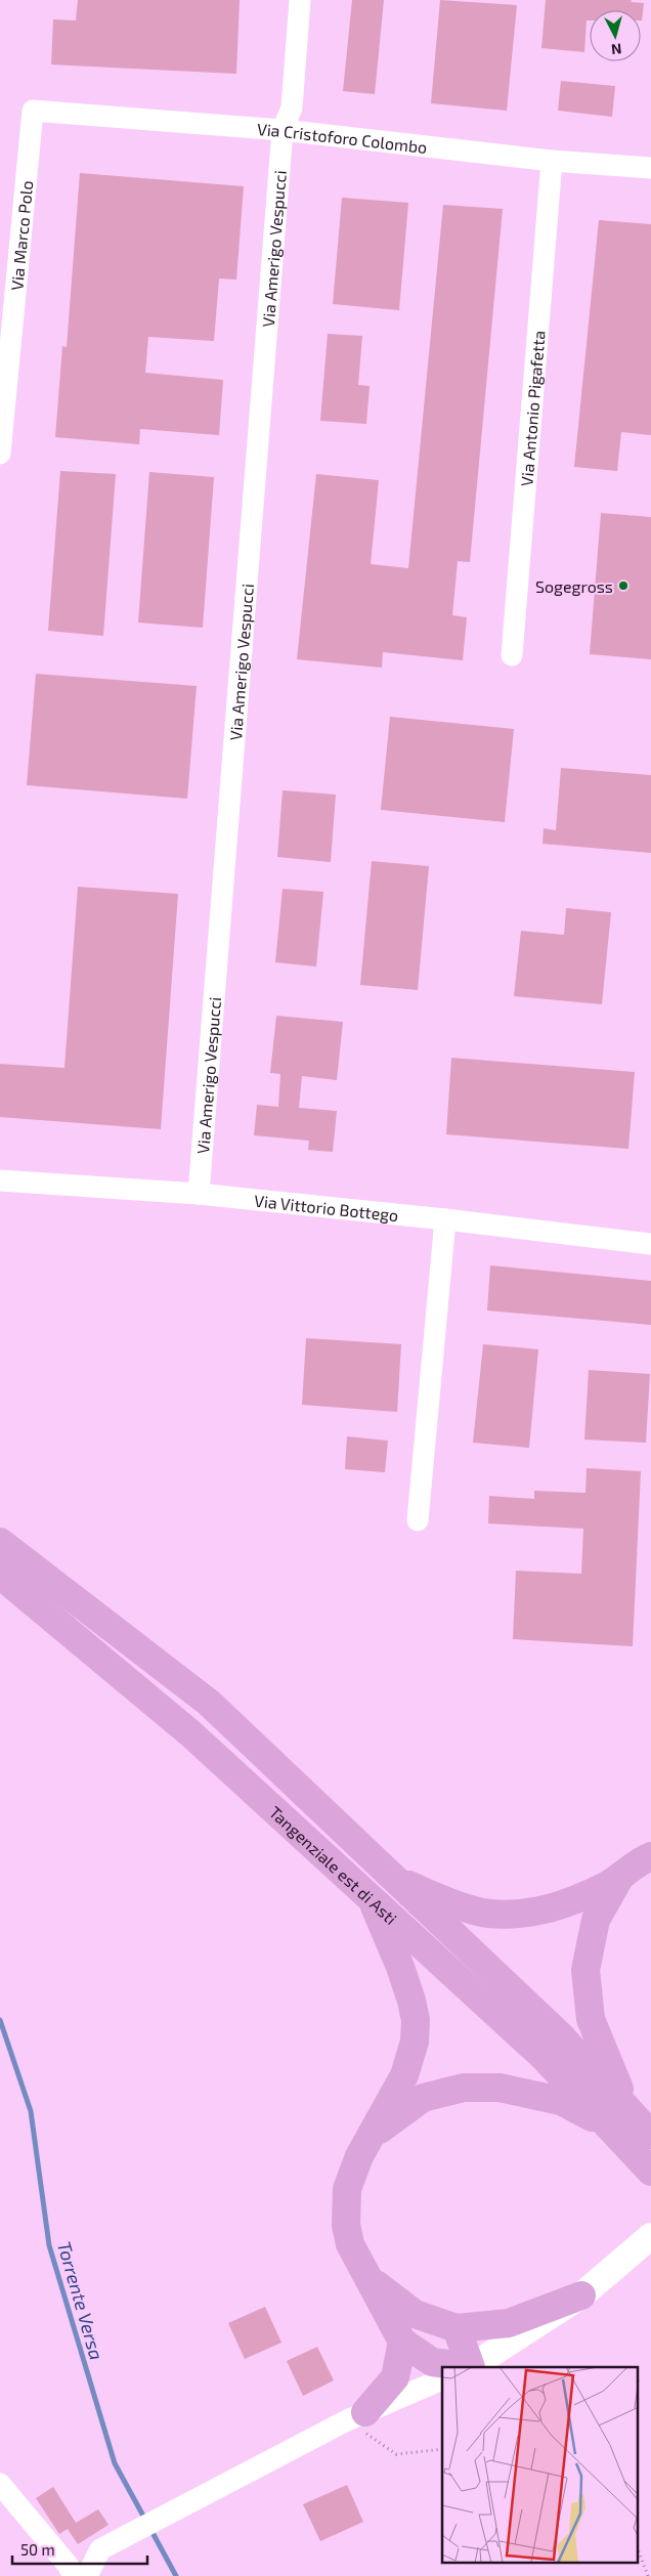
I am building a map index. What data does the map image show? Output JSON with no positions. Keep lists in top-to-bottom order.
{
  "streets": {
    "highway": ["Tangenziale est di Asti"],
    "street": [
      "Via Cristoforo Colombo",
      "Via Marco Polo",
      "Via Amerigo Vespucci",
      "Via Antonio Pigafetta",
      "Via Vittorio Bottego"
    ]
  },
  "crossings": [
    ["Via Cristoforo Colombo", "Via Marco Polo"],
    ["Via Cristoforo Colombo", "Via Amerigo Vespucci"],
    ["Via Cristoforo Colombo", "Via Antonio Pigafetta"],
    ["Via Amerigo Vespucci", "Via Vittorio Bottego"]
  ],
  "water": ["Torrente Versa"],
  "places": ["Sogegross"],
  "scale_bar": "50 m",
  "north": "bottom"
}
